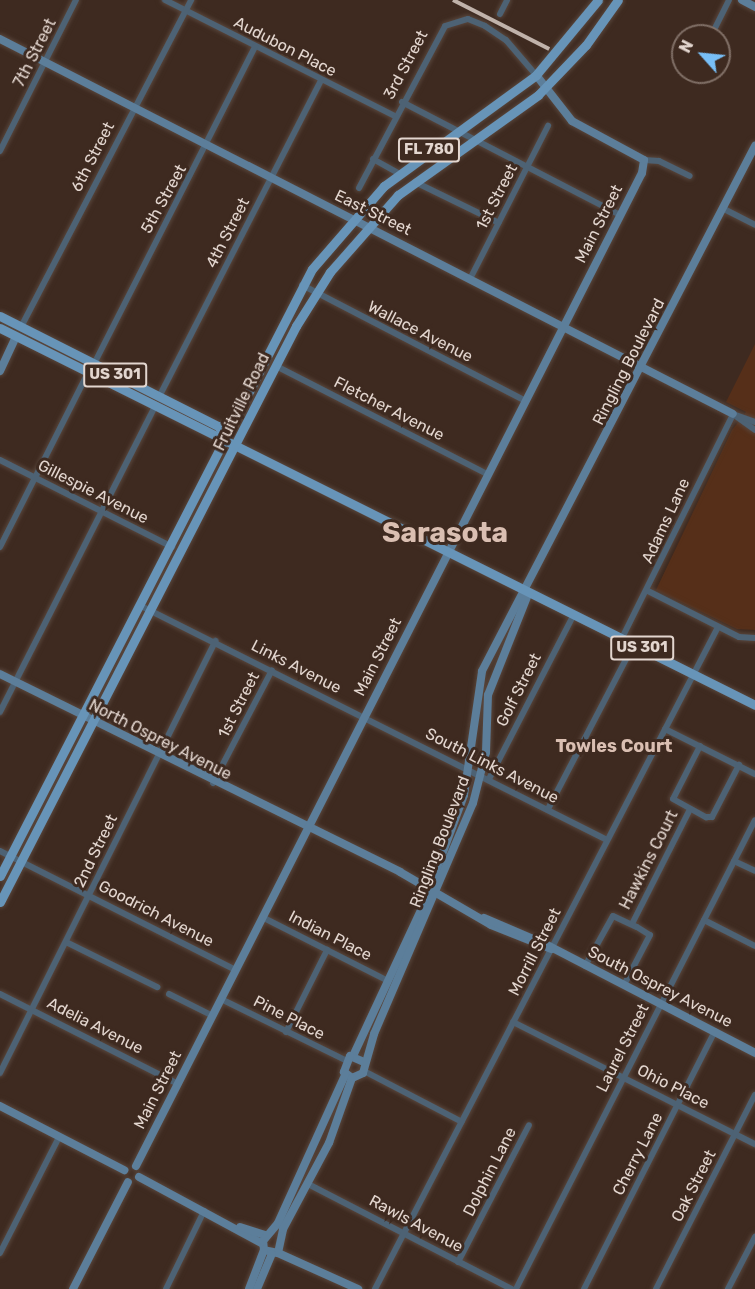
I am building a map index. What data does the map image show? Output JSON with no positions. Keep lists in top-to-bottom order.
{
  "streets": {
    "main road": ["FL 780", "US 301", "Fruitville Road"],
    "street": [
      "Audubon Place",
      "7th Street",
      "3rd Street",
      "6th Street",
      "1st Street",
      "5th Street",
      "East Street",
      "Main Street",
      "4th Street",
      "Wallace Avenue",
      "Ringling Boulevard",
      "Fletcher Avenue",
      "Gillespie Avenue",
      "Adams Lane",
      "Links Avenue",
      "Golf Street",
      "North Osprey Avenue",
      "South Links Avenue",
      "2nd Street",
      "Hawkins Court",
      "Goodrich Avenue",
      "Indian Place",
      "Morrill Street",
      "South Osprey Avenue",
      "Pine Place",
      "Adelia Avenue",
      "Laurel Street",
      "Ohio Place",
      "Cherry Lane",
      "Dolphin Lane",
      "Oak Street",
      "Rawls Avenue"
    ]
  },
  "crossings": [
    ["Audubon Place", "3rd Street"],
    ["Audubon Place", "6th Street"],
    ["Audubon Place", "5th Street"],
    ["Audubon Place", "4th Street"],
    ["7th Street", "East Street"],
    ["3rd Street", "Fruitville Road"],
    ["6th Street", "East Street"],
    ["6th Street", "US 301"],
    ["1st Street", "East Street"],
    ["1st Street", "Links Avenue"],
    ["1st Street", "North Osprey Avenue"],
    ["5th Street", "East Street"],
    ["5th Street", "US 301"],
    ["East Street", "Main Street"],
    ["East Street", "4th Street"],
    ["East Street", "Ringling Boulevard"],
    ["East Street", "Fruitville Road"],
    ["East Street", "Adams Lane"],
    ["Main Street", "Wallace Avenue"],
    ["Main Street", "US 301"],
    ["Main Street", "Fletcher Avenue"],
    ["Main Street", "Links Avenue"],
    ["Main Street", "North Osprey Avenue"],
    ["Main Street", "South Links Avenue"],
    ["Main Street", "Goodrich Avenue"],
    ["Main Street", "Indian Place"],
    ["Main Street", "South Osprey Avenue"],
    ["Main Street", "Pine Place"],
    ["Main Street", "Adelia Avenue"],
    ["4th Street", "US 301"],
    ["4th Street", "Gillespie Avenue"],
    ["4th Street", "North Osprey Avenue"],
    ["Wallace Avenue", "Fruitville Road"],
    ["Ringling Boulevard", "US 301"],
    ["Ringling Boulevard", "Golf Street"],
    ["Ringling Boulevard", "South Links Avenue"],
    ["Ringling Boulevard", "Indian Place"],
    ["Ringling Boulevard", "South Osprey Avenue"],
    ["Ringling Boulevard", "Pine Place"],
    ["US 301", "Fruitville Road"],
    ["US 301", "Adams Lane"],
    ["US 301", "Golf Street"],
    ["US 301", "Morrill Street"],
    ["Fruitville Road", "Fletcher Avenue"],
    ["Fruitville Road", "Gillespie Avenue"],
    ["Fruitville Road", "Links Avenue"],
    ["Fruitville Road", "North Osprey Avenue"],
    ["Fruitville Road", "Goodrich Avenue"],
    ["Links Avenue", "South Links Avenue"],
    ["Links Avenue", "2nd Street"],
    ["Golf Street", "South Links Avenue"],
    ["North Osprey Avenue", "2nd Street"],
    ["North Osprey Avenue", "South Osprey Avenue"],
    ["South Links Avenue", "Morrill Street"],
    ["2nd Street", "Goodrich Avenue"],
    ["2nd Street", "Adelia Avenue"],
    ["Hawkins Court", "South Osprey Avenue"],
    ["Morrill Street", "South Osprey Avenue"],
    ["Morrill Street", "Ohio Place"],
    ["Morrill Street", "Rawls Avenue"],
    ["South Osprey Avenue", "Laurel Street"],
    ["South Osprey Avenue", "Cherry Lane"],
    ["Laurel Street", "Ohio Place"],
    ["Ohio Place", "Cherry Lane"],
    ["Ohio Place", "Oak Street"],
    ["Dolphin Lane", "Rawls Avenue"]
  ],
  "districts": ["Sarasota", "Towles Court"],
  "north": "top left"
}
